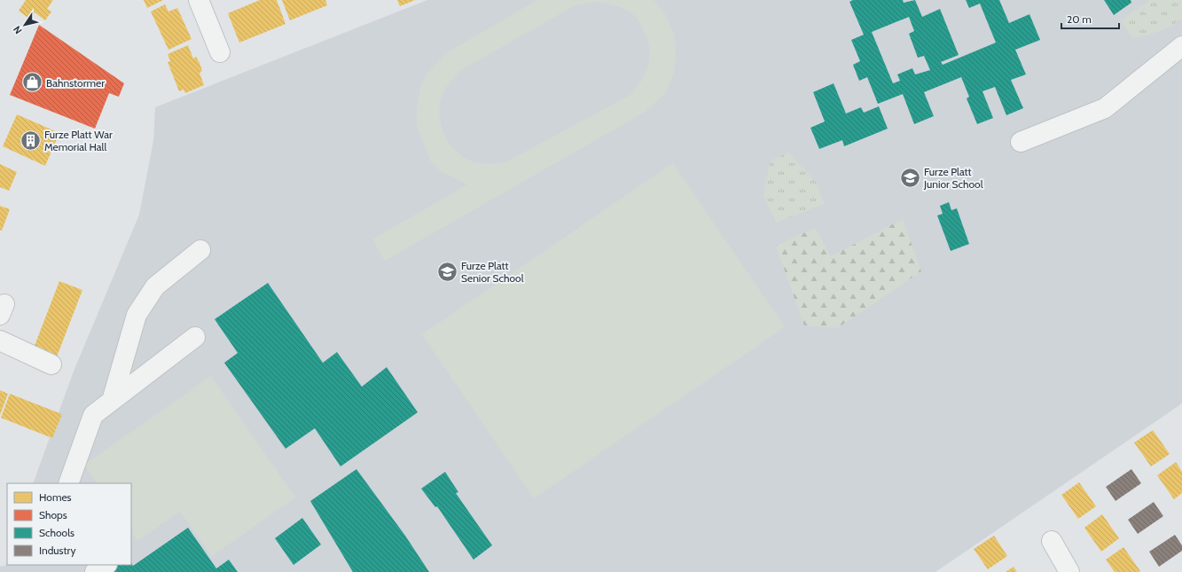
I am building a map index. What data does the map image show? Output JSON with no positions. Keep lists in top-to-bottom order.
{
  "places": {
    "shop": ["Bahnstormer"],
    "building": ["Furze Platt War Memorial Hall"],
    "school or university": ["Furze Platt Junior School", "Furze Platt Senior School"]
  },
  "legend": [
    "Homes",
    "Shops",
    "Schools",
    "Industry"
  ],
  "scale_bar": "20 m",
  "north": "bottom left"
}
